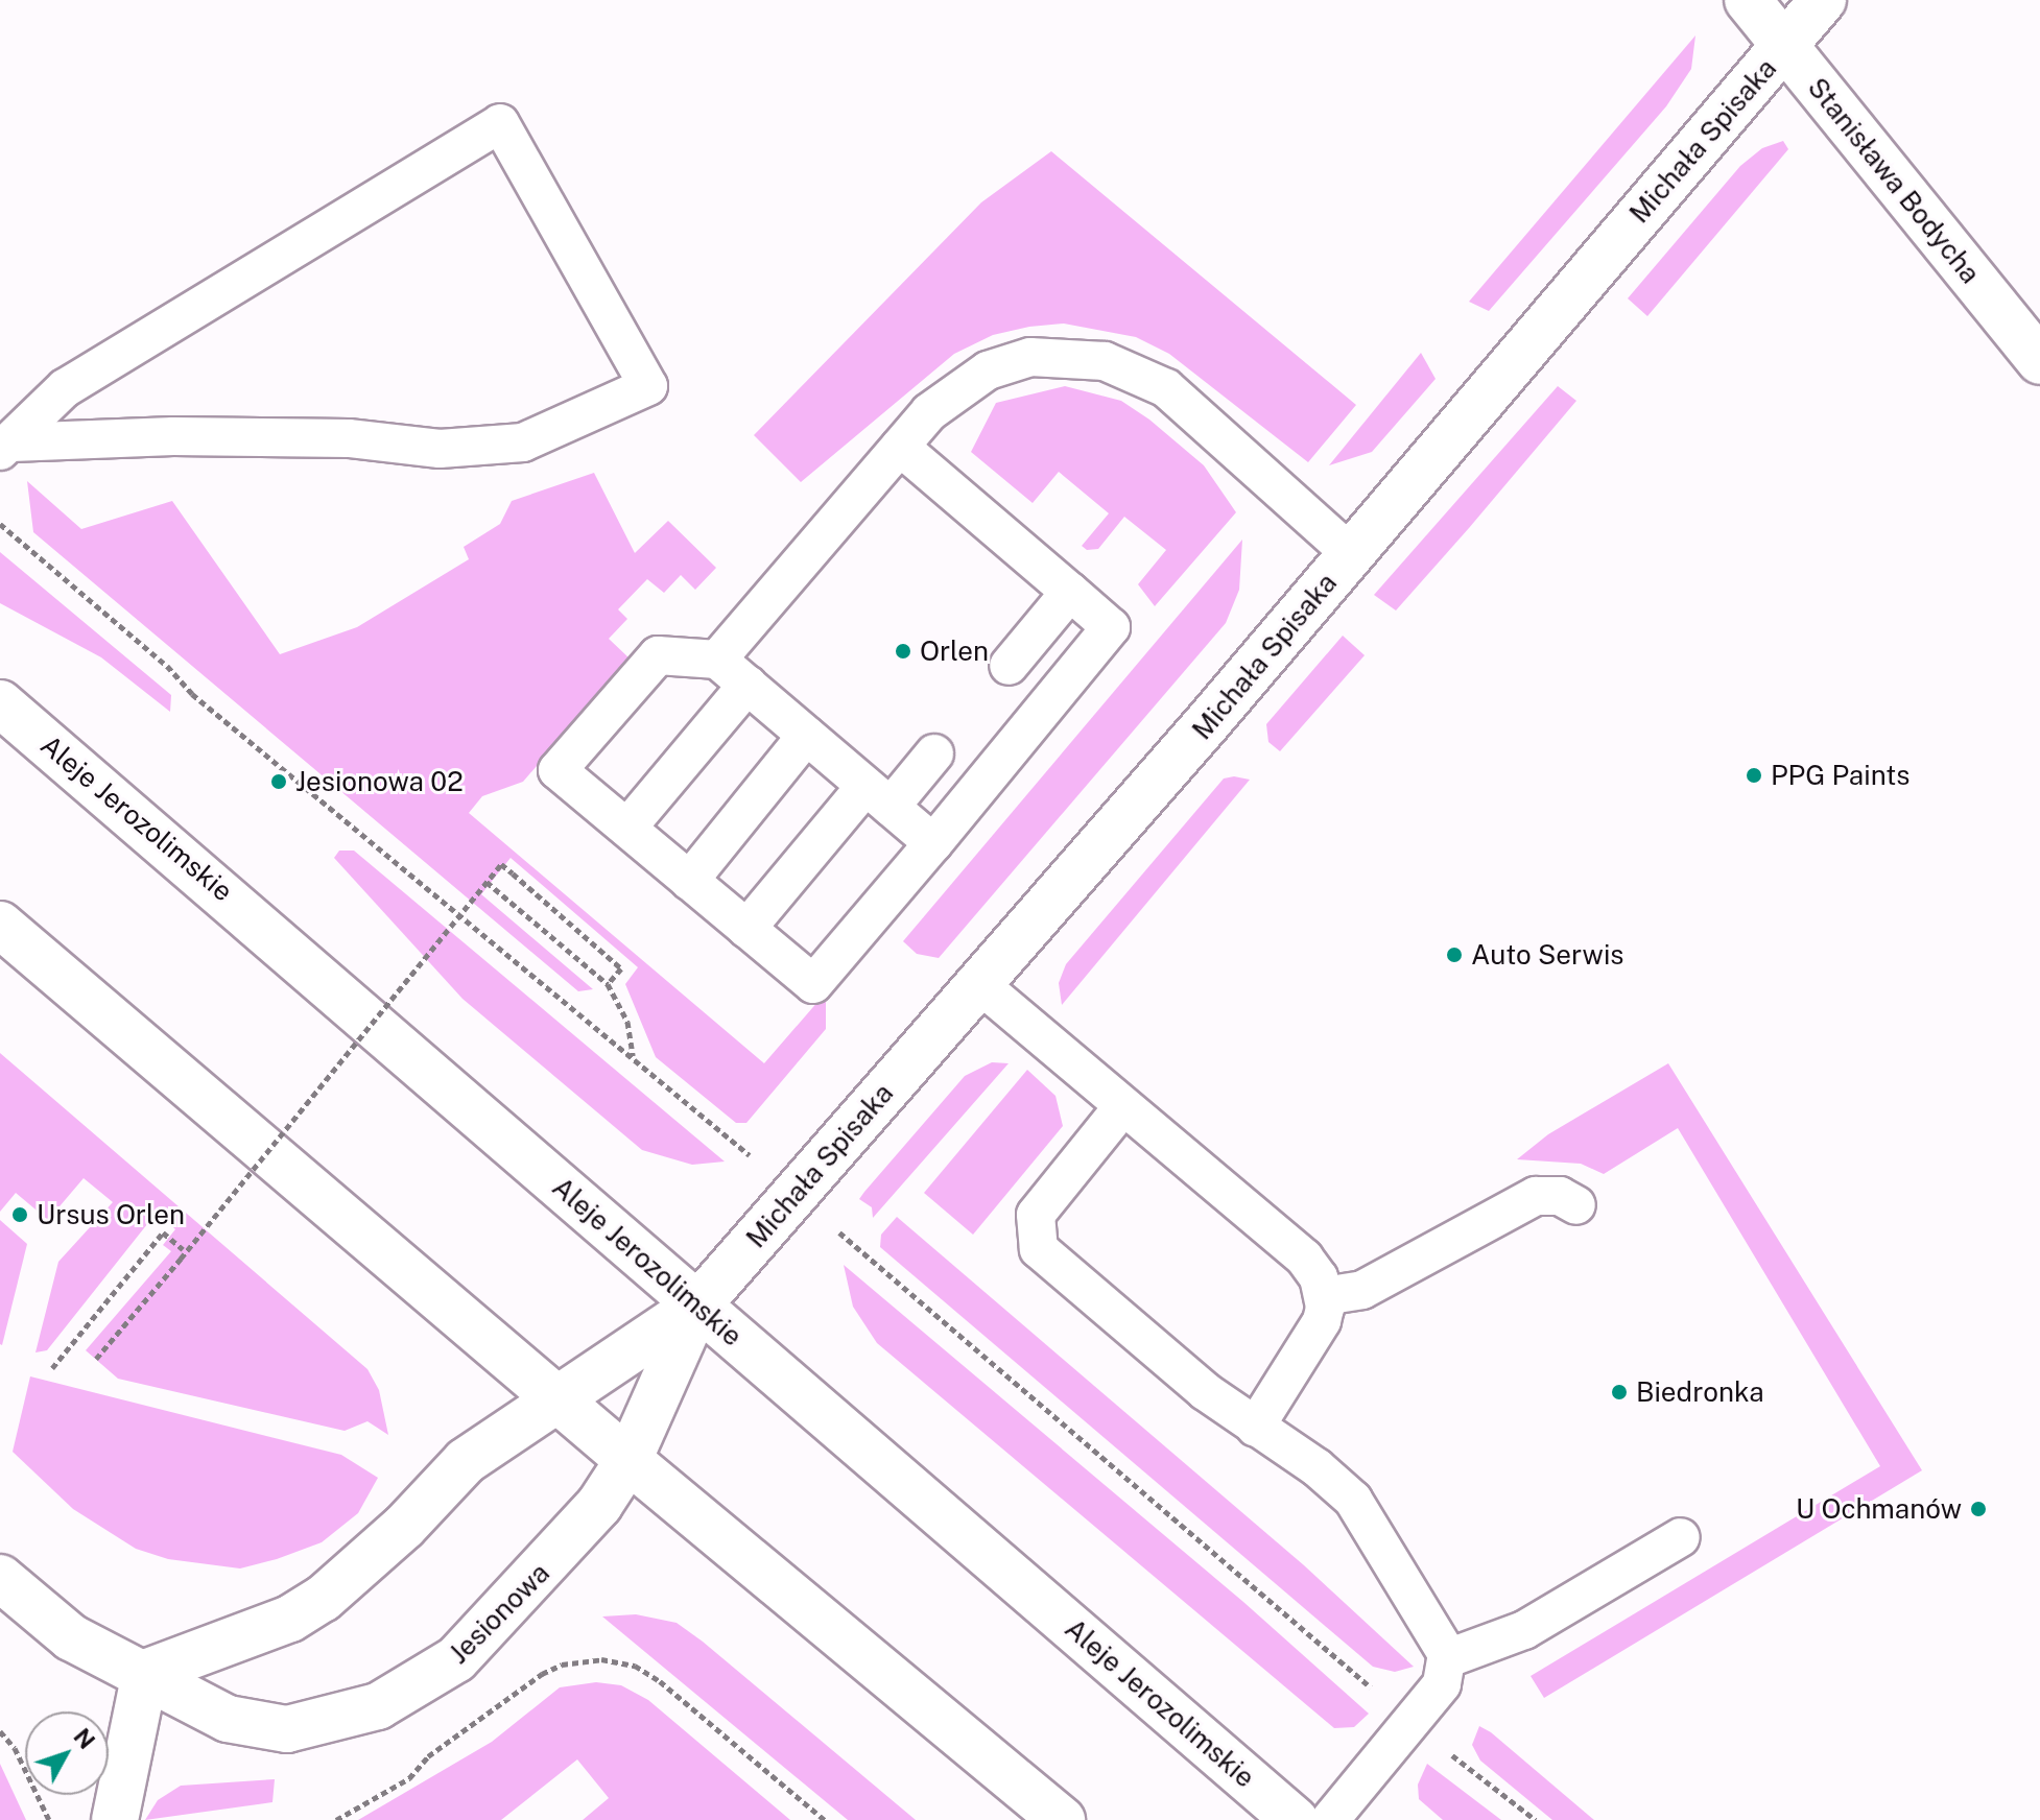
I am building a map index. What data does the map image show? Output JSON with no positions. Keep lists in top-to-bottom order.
{
  "streets": {
    "street": [
      "Michała Spisaka",
      "Stanisława Bodycha",
      "Aleje Jerozolimskie",
      "Jesionowa"
    ]
  },
  "crossings": [
    ["Michała Spisaka", "Stanisława Bodycha"],
    ["Michała Spisaka", "Aleje Jerozolimskie"],
    ["Michała Spisaka", "Jesionowa"]
  ],
  "places": [
    "Orlen",
    "PPG Paints",
    "Jesionowa 02",
    "Auto Serwis",
    "Ursus Orlen",
    "Biedronka",
    "U Ochmanów"
  ],
  "north": "top right"
}
